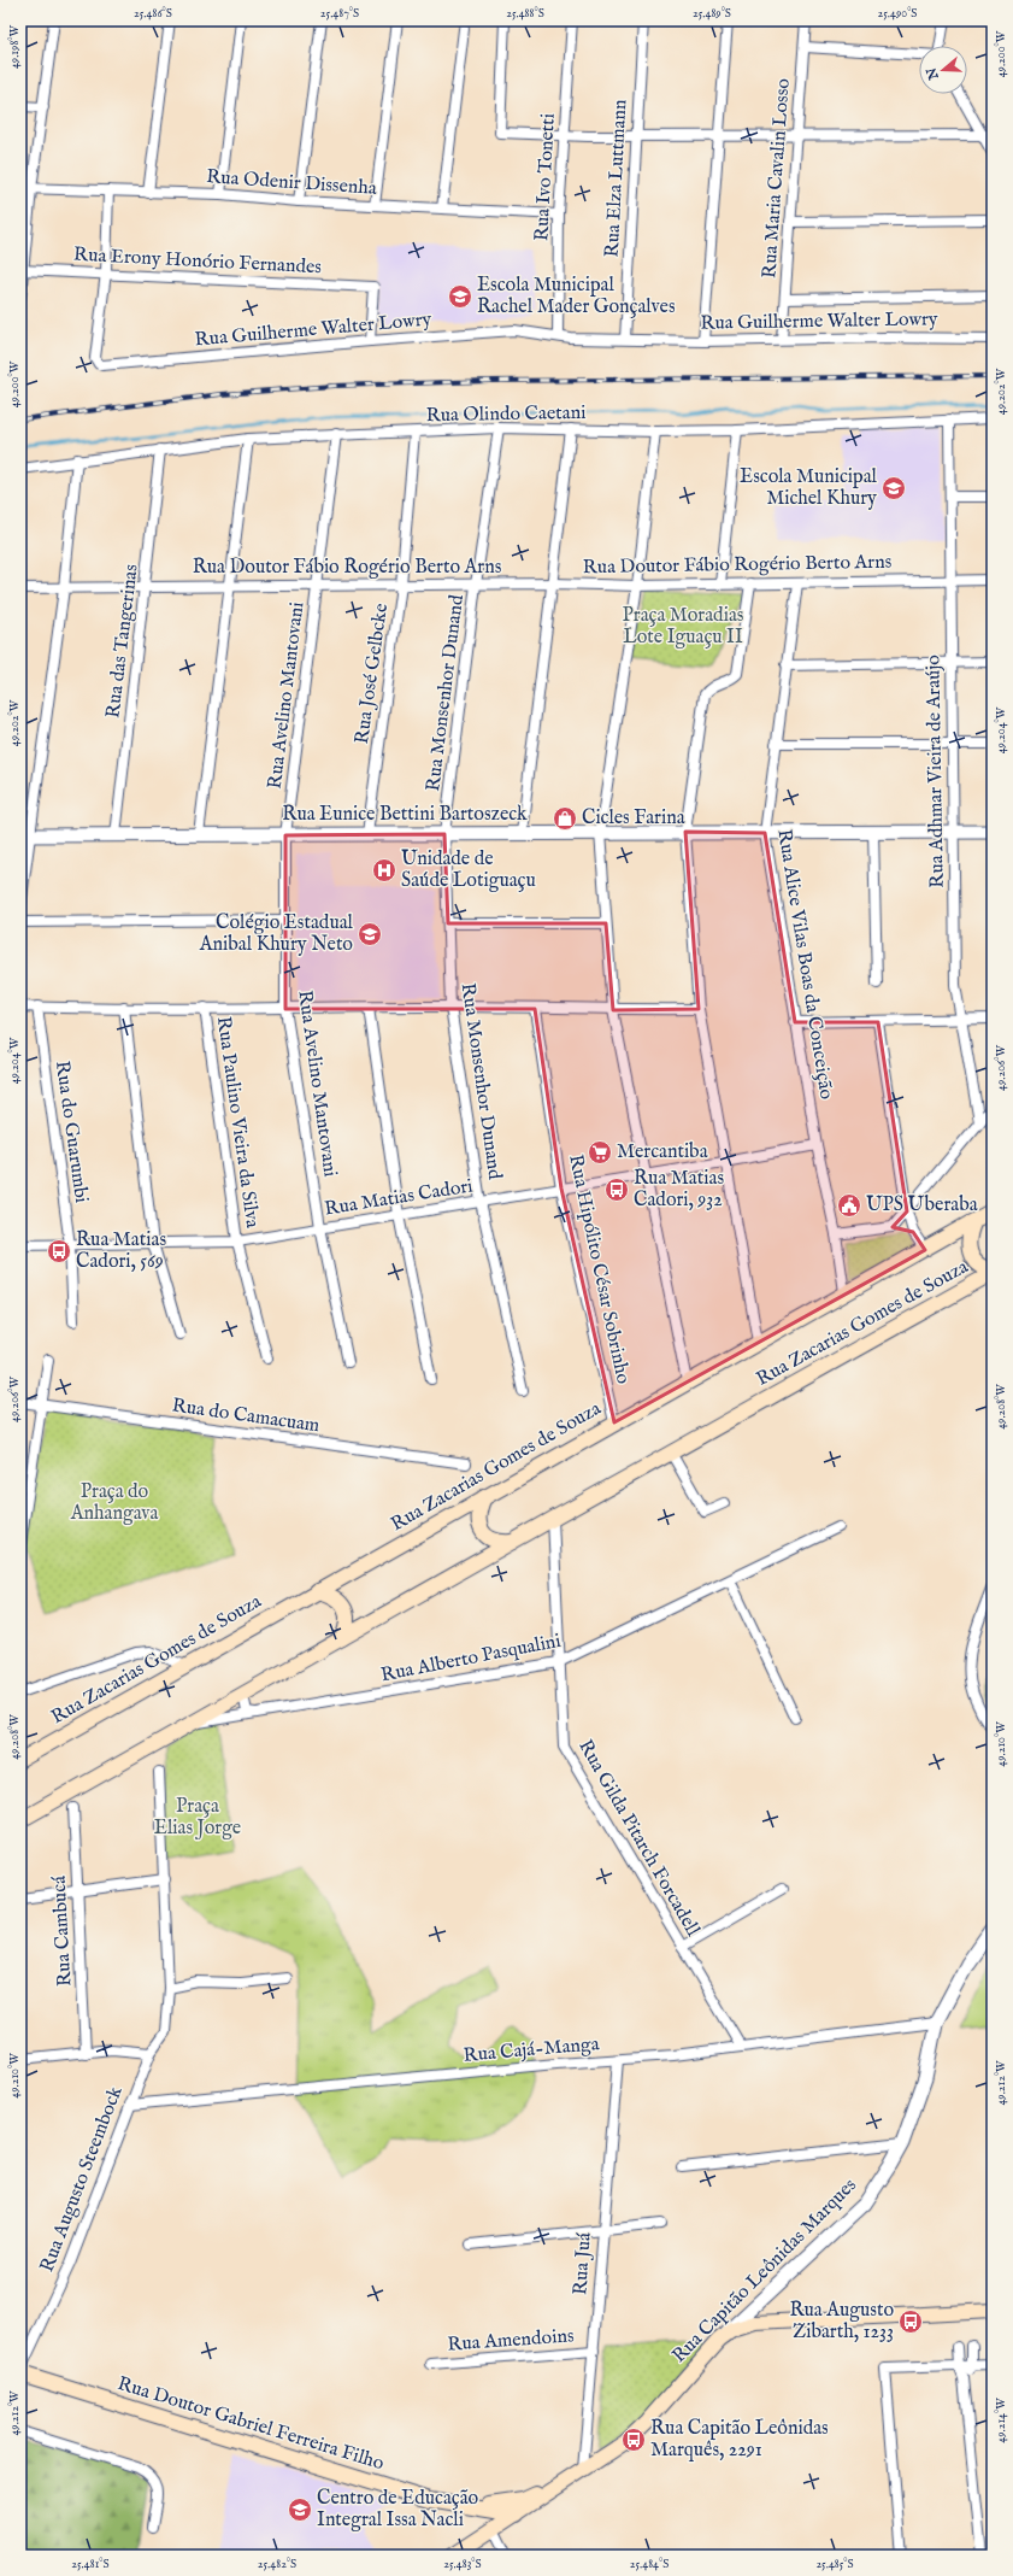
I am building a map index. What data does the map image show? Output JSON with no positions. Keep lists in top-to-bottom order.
{
  "streets": {
    "main road": ["Rua Zacarias Gomes de Souza", "Rua Capitão Leônidas Marques", "Rua Doutor Gabriel Ferreira Filho"],
    "street": [
      "Rua Ivo Tonetti",
      "Rua Elza Luttmann",
      "Rua Maria Cavalin Losso",
      "Rua Odenir Dissenha",
      "Rua Erony Honório Fernandes",
      "Rua Guilherme Walter Lowry",
      "Rua Olindo Caetani",
      "Rua Doutor Fábio Rogério Berto Arns",
      "Rua das Tangerinas",
      "Rua José Gelbcke",
      "Rua Monsenhor Dunand",
      "Rua Avelino Mantovani",
      "Rua Adhmar Vieira de Araújo",
      "Rua Eunice Bettini Bartoszeck",
      "Rua Alice Vilas Boas da Conceição",
      "Rua Paulino Vieira da Silva",
      "Rua do Guarumbi",
      "Rua Matias Cadori",
      "Rua Hipólito César Sobrinho",
      "Rua do Camacuam",
      "Rua Alberto Pasqualini",
      "Rua Gilda Pitarch Forcadell",
      "Rua Cambucá",
      "Rua Cajá-Manga",
      "Rua Augusto Steembock",
      "Rua Juá",
      "Rua Amendoins"
    ]
  },
  "crossings": [
    ["Rua Ivo Tonetti", "Rua Odenir Dissenha"],
    ["Rua Ivo Tonetti", "Rua Guilherme Walter Lowry"],
    ["Rua Elza Luttmann", "Rua Guilherme Walter Lowry"],
    ["Rua Maria Cavalin Losso", "Rua Guilherme Walter Lowry"],
    ["Rua Erony Honório Fernandes", "Rua Guilherme Walter Lowry"],
    ["Rua Olindo Caetani", "Rua das Tangerinas"],
    ["Rua Olindo Caetani", "Rua José Gelbcke"],
    ["Rua Olindo Caetani", "Rua Monsenhor Dunand"],
    ["Rua Olindo Caetani", "Rua Avelino Mantovani"],
    ["Rua Olindo Caetani", "Rua Adhmar Vieira de Araújo"],
    ["Rua Doutor Fábio Rogério Berto Arns", "Rua das Tangerinas"],
    ["Rua Doutor Fábio Rogério Berto Arns", "Rua José Gelbcke"],
    ["Rua Doutor Fábio Rogério Berto Arns", "Rua Monsenhor Dunand"],
    ["Rua Doutor Fábio Rogério Berto Arns", "Rua Avelino Mantovani"],
    ["Rua Doutor Fábio Rogério Berto Arns", "Rua Adhmar Vieira de Araújo"],
    ["Rua Doutor Fábio Rogério Berto Arns", "Rua Alice Vilas Boas da Conceição"],
    ["Rua das Tangerinas", "Rua Eunice Bettini Bartoszeck"],
    ["Rua José Gelbcke", "Rua Eunice Bettini Bartoszeck"],
    ["Rua Monsenhor Dunand", "Rua Eunice Bettini Bartoszeck"],
    ["Rua Monsenhor Dunand", "Rua Matias Cadori"],
    ["Rua Avelino Mantovani", "Rua Eunice Bettini Bartoszeck"],
    ["Rua Avelino Mantovani", "Rua Matias Cadori"],
    ["Rua Adhmar Vieira de Araújo", "Rua Eunice Bettini Bartoszeck"],
    ["Rua Eunice Bettini Bartoszeck", "Rua Alice Vilas Boas da Conceição"],
    ["Rua Alice Vilas Boas da Conceição", "Rua Matias Cadori"],
    ["Rua Alice Vilas Boas da Conceição", "Rua Zacarias Gomes de Souza"],
    ["Rua Paulino Vieira da Silva", "Rua Matias Cadori"],
    ["Rua do Guarumbi", "Rua Matias Cadori"],
    ["Rua Matias Cadori", "Rua Hipólito César Sobrinho"],
    ["Rua Hipólito César Sobrinho", "Rua Zacarias Gomes de Souza"],
    ["Rua Zacarias Gomes de Souza", "Rua Alberto Pasqualini"],
    ["Rua Zacarias Gomes de Souza", "Rua Gilda Pitarch Forcadell"],
    ["Rua Alberto Pasqualini", "Rua Gilda Pitarch Forcadell"],
    ["Rua Gilda Pitarch Forcadell", "Rua Cajá-Manga"],
    ["Rua Cajá-Manga", "Rua Augusto Steembock"],
    ["Rua Cajá-Manga", "Rua Juá"],
    ["Rua Cajá-Manga", "Rua Capitão Leônidas Marques"],
    ["Rua Augusto Steembock", "Rua Doutor Gabriel Ferreira Filho"],
    ["Rua Juá", "Rua Capitão Leônidas Marques"],
    ["Rua Juá", "Rua Amendoins"],
    ["Rua Capitão Leônidas Marques", "Rua Doutor Gabriel Ferreira Filho"]
  ],
  "parks": ["Praça Moradias Lote Iguaçu II", "Praça do Anhangava", "Praça Elias Jorge"],
  "places": {
    "school or university": [
      "Escola Municipal Rachel Mader Gonçalves",
      "Escola Municipal Michel Khury",
      "Colégio Estadual Anibal Khury Neto",
      "Centro de Educação Integral Issa Nacli"
    ],
    "shop": ["Cicles Farina"],
    "hospital": ["Unidade de Saúde Lotiguaçu"],
    "supermarket": ["Mercantiba"],
    "bus stop": [
      "Rua Matias Cadori, 932",
      "Rua Matias Cadori, 569",
      "Rua Augusto Zibarth, 1233",
      "Rua Capitão Leônidas Marquês, 2291"
    ],
    "public building": ["UPS Uberaba"]
  },
  "north": "left",
  "coordinates": [
    "25.486°S",
    "25.487°S",
    "25.488°S",
    "25.489°S",
    "25.490°S",
    "49.198°W",
    "49.200°W",
    "49.202°W",
    "49.204°W",
    "49.206°W",
    "49.208°W",
    "49.210°W",
    "49.212°W",
    "49.214°W",
    "25.481°S",
    "25.482°S",
    "25.483°S",
    "25.484°S",
    "25.485°S"
  ]
}
